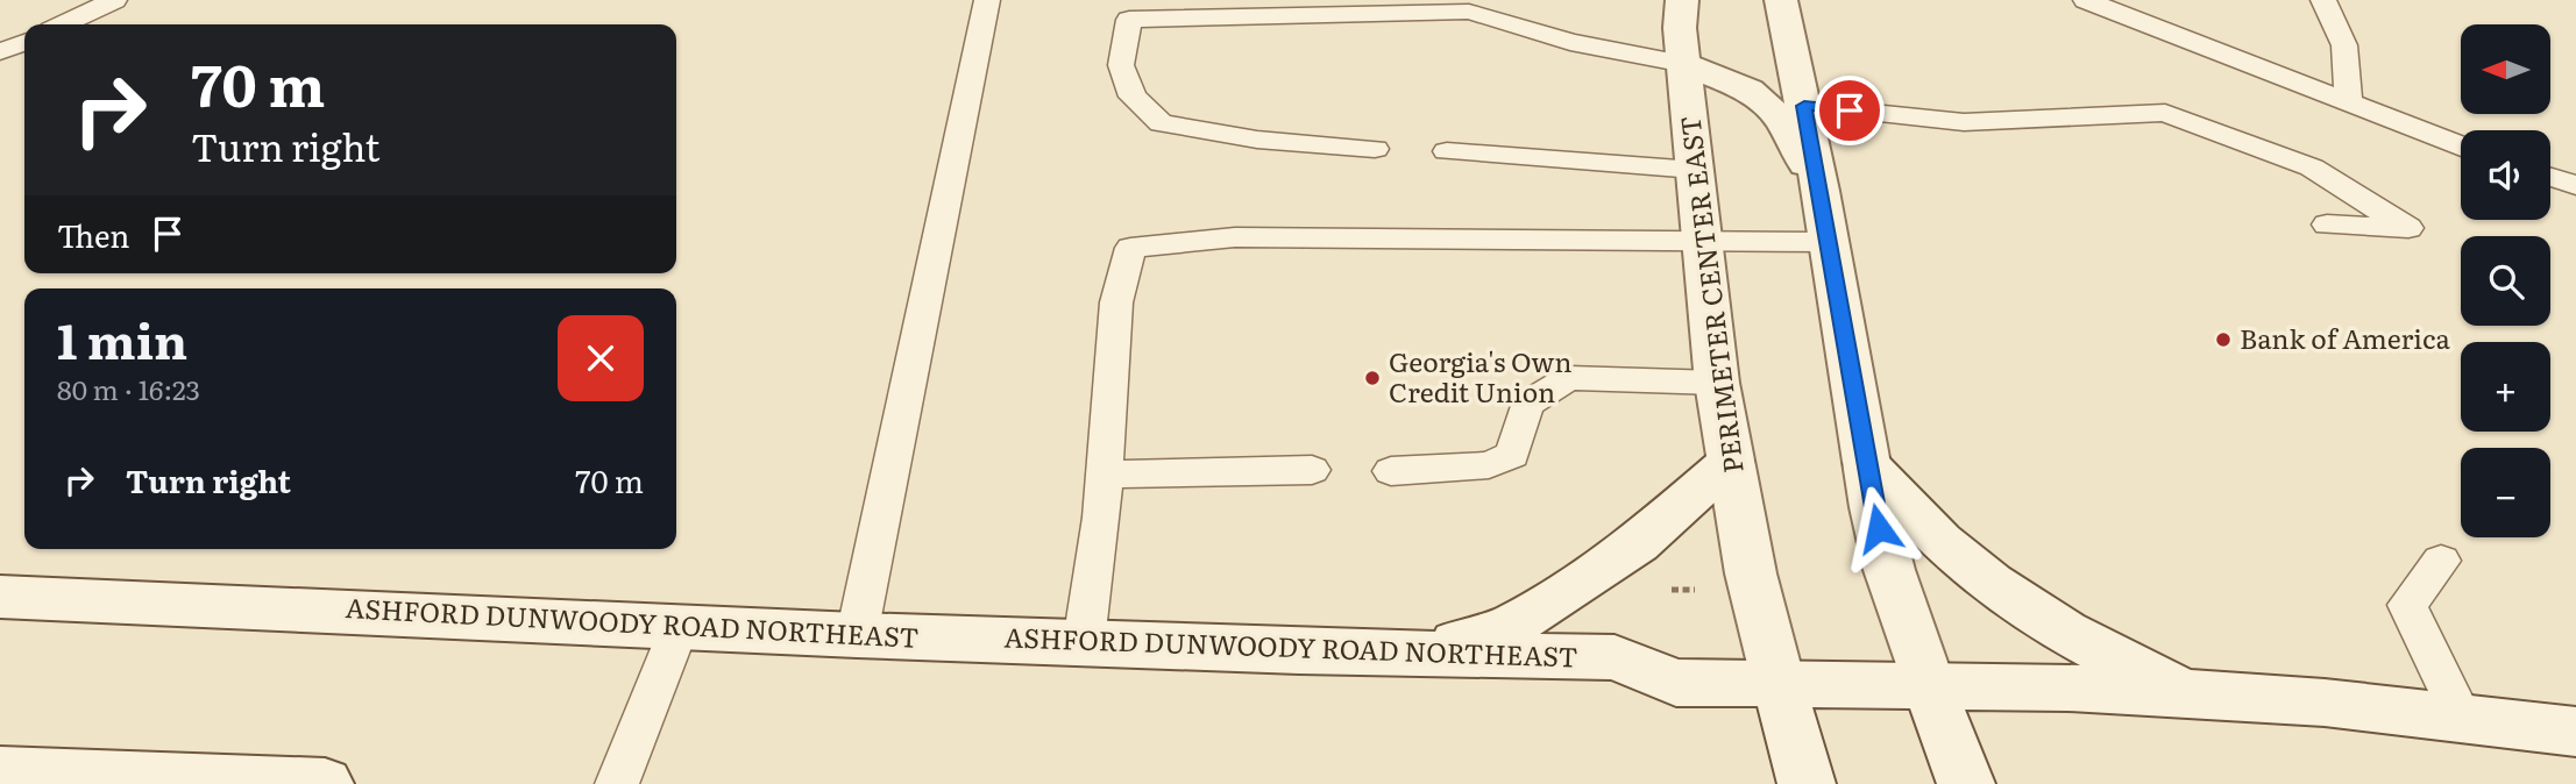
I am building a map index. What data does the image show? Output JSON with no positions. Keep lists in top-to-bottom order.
{
  "streets": {
    "main road": ["PERIMETER CENTER EAST", "ASHFORD DUNWOODY ROAD NORTHEAST"]
  },
  "crossings": [
    ["PERIMETER CENTER EAST", "ASHFORD DUNWOODY ROAD NORTHEAST"]
  ],
  "places": ["Bank of America", "Georgia's Own Credit Union"],
  "north": "left",
  "page": {
    "map_buttons": ["+", "−"],
    "turn": ["70 m", "Turn right"],
    "then": "Then",
    "heading": ["1 min", "80 m · 16:23"],
    "list": [
      {
        "name": "Turn right",
        "value": "70 m"
      }
    ]
  }
}
